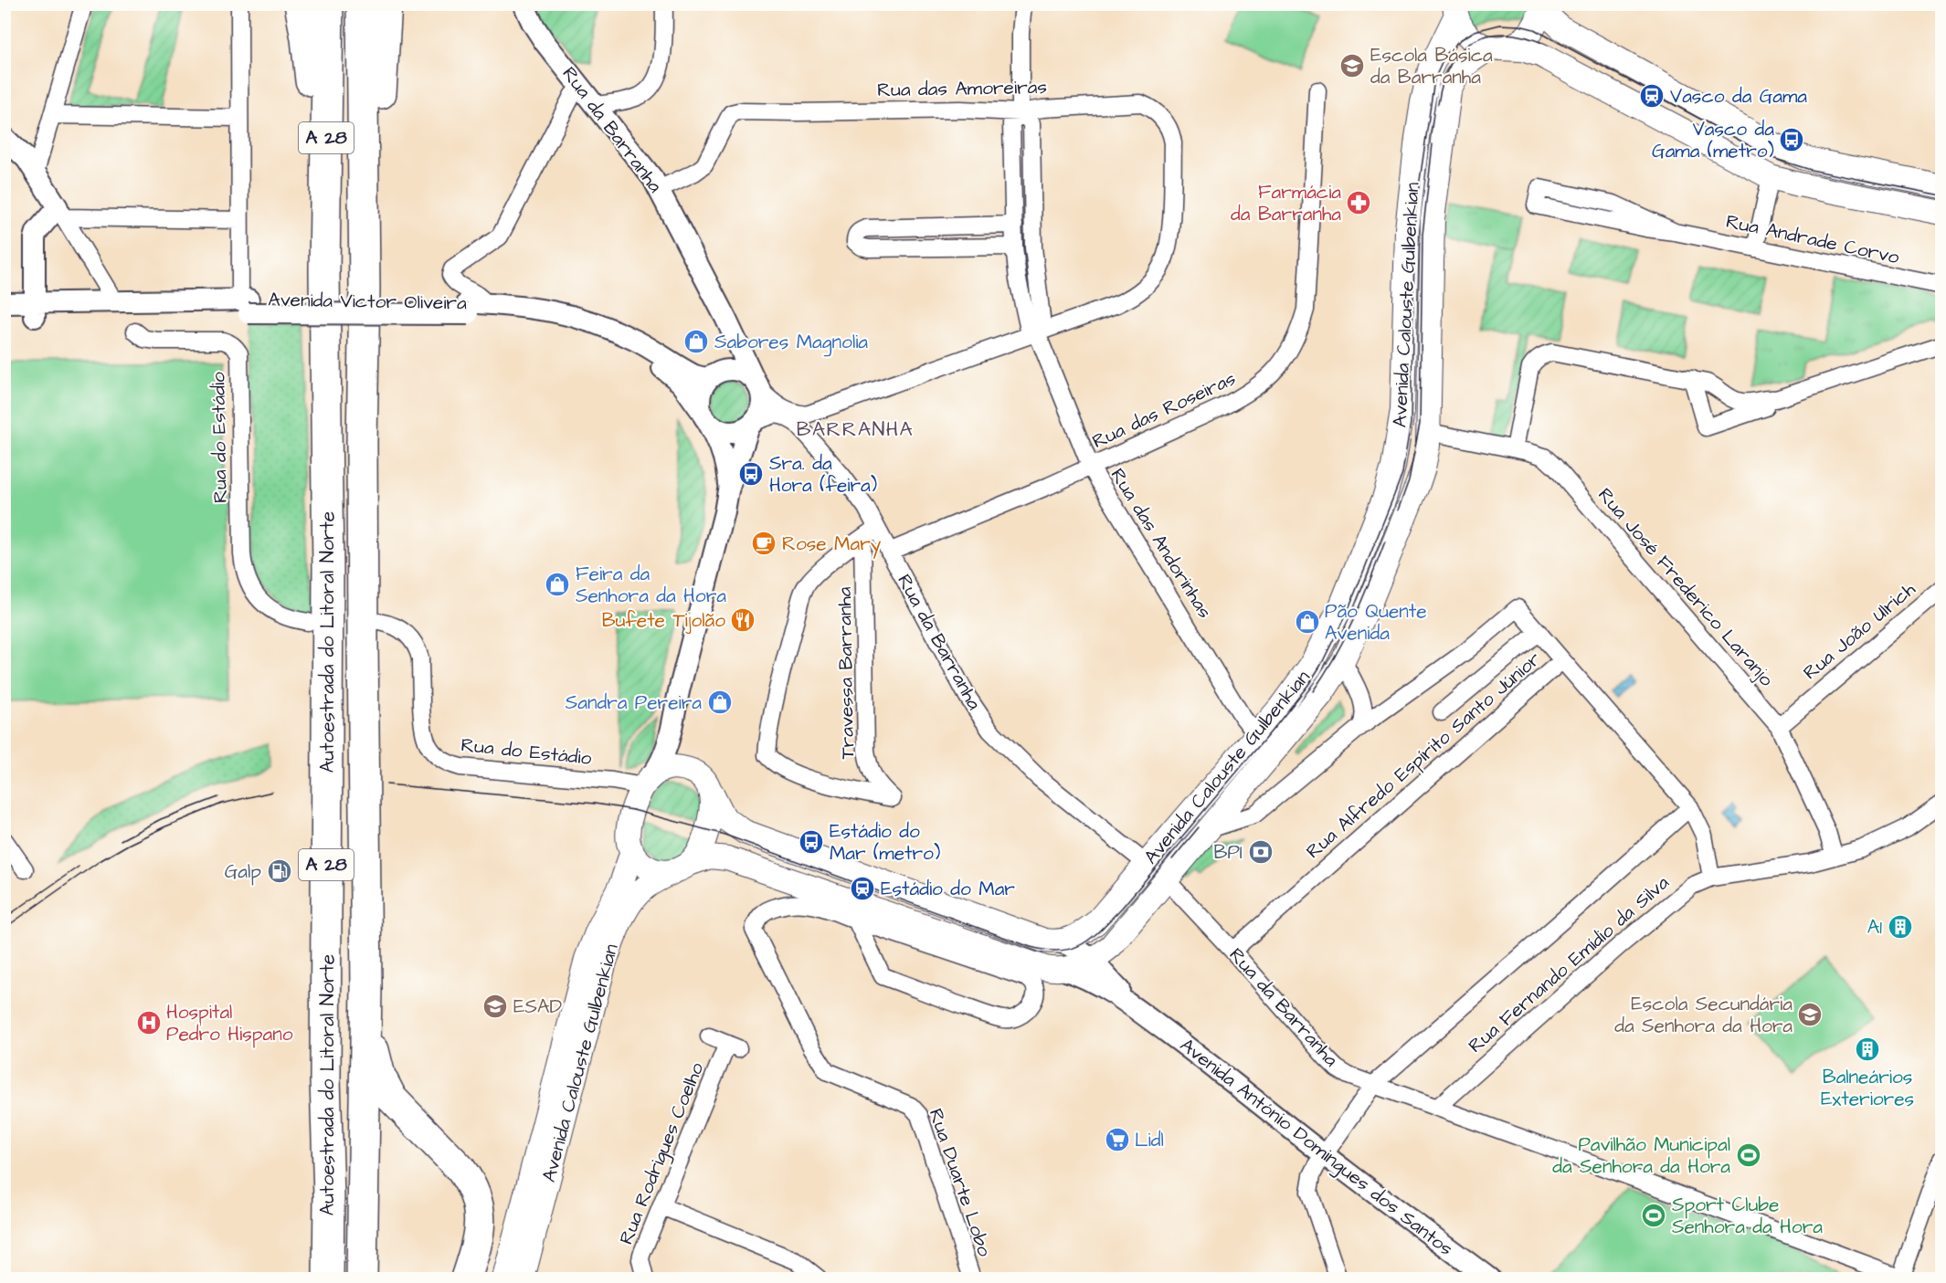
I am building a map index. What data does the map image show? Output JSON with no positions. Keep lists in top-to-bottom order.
{
  "streets": {
    "highway": ["A 28", "Autoestrada do Litoral Norte"],
    "main road": ["Avenida Calouste Gulbenkian"],
    "street": [
      "Rua das Amoreiras",
      "Rua da Barranha",
      "Rua Andrade Corvo",
      "Avenida Victor Oliveira",
      "Rua das Roseiras",
      "Rua do Estádio",
      "Rua das Andorinhas",
      "Rua José Frederico Laranjo",
      "Rua João Ulrich",
      "Travessa Barranha",
      "Rua Alfredo Espírito Santo Júnior",
      "Rua Fernando Emídio da Silva",
      "Avenida António Domingues dos Santos",
      "Rua Rodrigues Coelho",
      "Rua Duarte Lobo"
    ]
  },
  "crossings": [
    ["Rua das Amoreiras", "Rua da Barranha"],
    ["Rua das Amoreiras", "Rua das Andorinhas"],
    ["Rua da Barranha", "Avenida Victor Oliveira"],
    ["Rua da Barranha", "Avenida Calouste Gulbenkian"],
    ["Rua da Barranha", "Rua das Roseiras"],
    ["Rua da Barranha", "Rua Alfredo Espírito Santo Júnior"],
    ["Rua da Barranha", "Rua Fernando Emídio da Silva"],
    ["Avenida Calouste Gulbenkian", "Rua do Estádio"],
    ["Avenida Calouste Gulbenkian", "Rua das Andorinhas"],
    ["Avenida Calouste Gulbenkian", "Rua José Frederico Laranjo"],
    ["Avenida Calouste Gulbenkian", "Avenida António Domingues dos Santos"],
    ["Rua das Roseiras", "Rua das Andorinhas"],
    ["Rua José Frederico Laranjo", "Rua João Ulrich"],
    ["Rua José Frederico Laranjo", "Rua Fernando Emídio da Silva"],
    ["Rua Alfredo Espírito Santo Júnior", "Rua Fernando Emídio da Silva"]
  ],
  "districts": ["BARRANHA"],
  "places": {
    "school or university": ["Escola Básica da Barranha", "ESAD", "Escola Secundária da Senhora da Hora"],
    "station": ["Vasco da Gama", "Estádio do Mar"],
    "bus stop": ["Vasco da Gama (metro)", "Sra. da Hora (feira)", "Estádio do Mar (metro)"],
    "pharmacy": ["Farmácia da Barranha"],
    "shop": [
      "Sabores Magnolia",
      "Feira da Senhora da Hora",
      "Pão Quente Avenida",
      "Sandra Pereira"
    ],
    "cafe": ["Rose Mary"],
    "restaurant": ["Bufete Tijolão"],
    "bank": ["BPI"],
    "fuel station": ["Galp"],
    "building": ["A1", "Balneários Exteriores"],
    "hospital": ["Hospital Pedro Hispano"],
    "supermarket": ["Lidl"],
    "sports": ["Pavilhão Municipal da Senhora da Hora", "Sport Clube Senhora da Hora"]
  }
}
